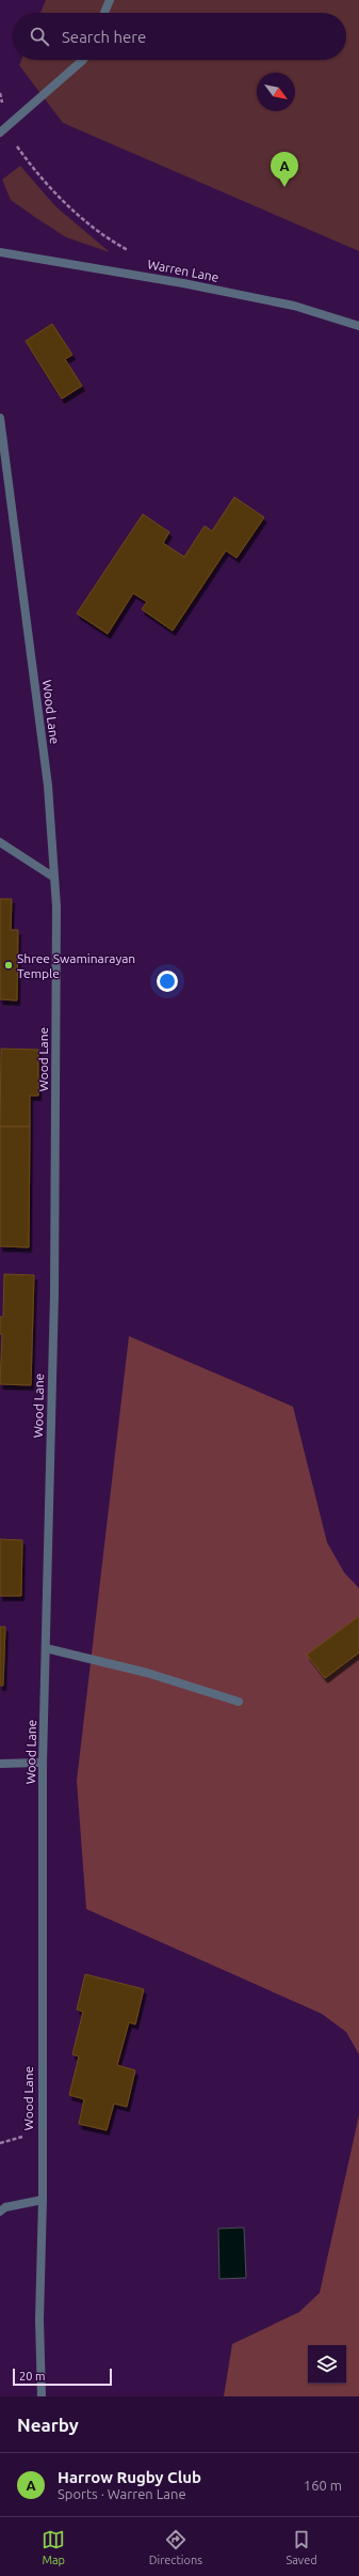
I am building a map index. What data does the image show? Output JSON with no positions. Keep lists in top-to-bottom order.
{
  "streets": {
    "street": ["Warren Lane", "Wood Lane"]
  },
  "places": ["Shree Swaminarayan Temple"],
  "scale_bar": "20 m",
  "north": "bottom right",
  "page": {
    "search": "Search here",
    "pins": "A",
    "scale": "20 m",
    "heading": "Nearby",
    "list": [
      {
        "mark": "A",
        "name": "Harrow Rugby Club",
        "note": "Sports · Warren Lane",
        "value": "160 m"
      }
    ],
    "nav": ["Map", "Directions", "Saved"]
  }
}
